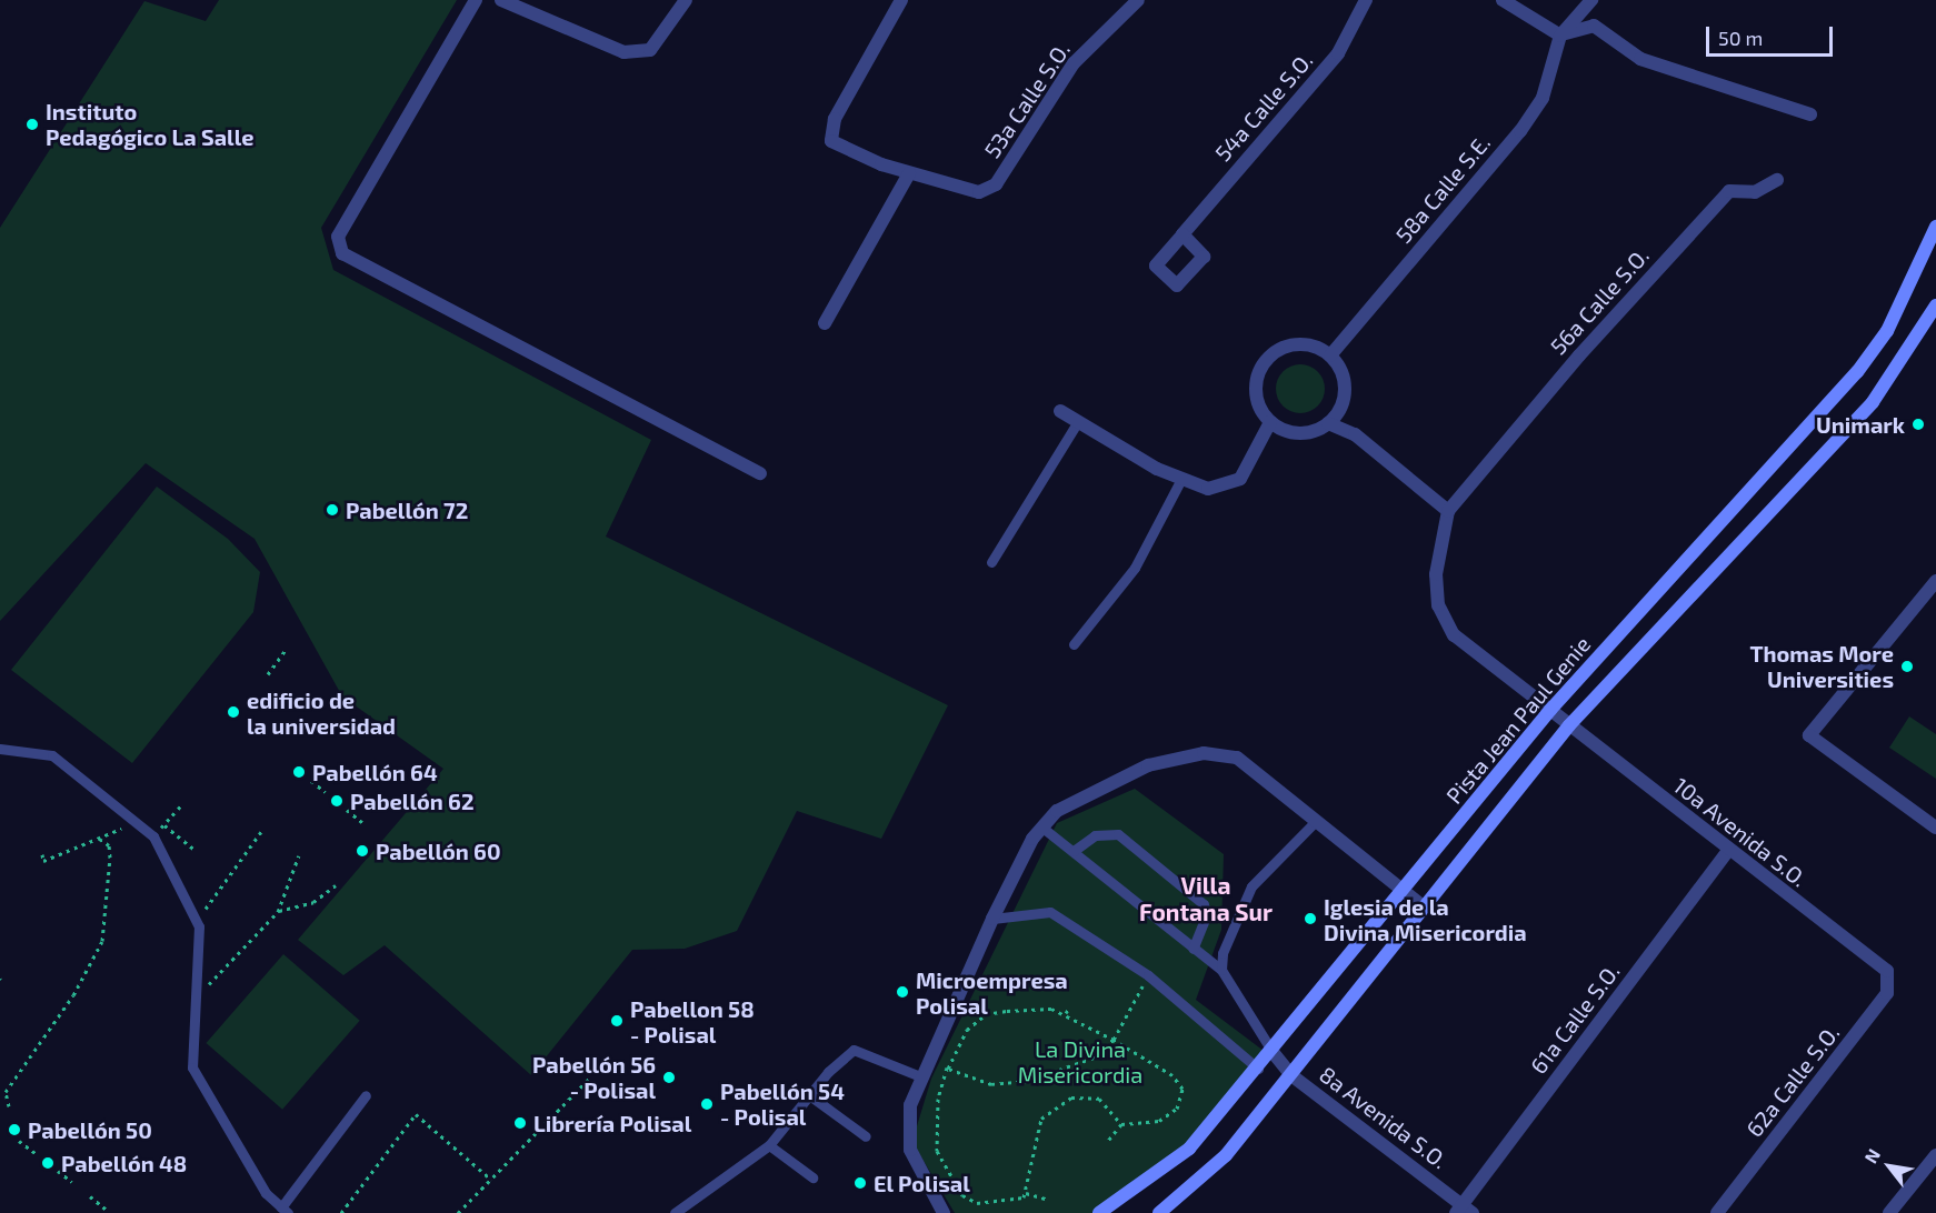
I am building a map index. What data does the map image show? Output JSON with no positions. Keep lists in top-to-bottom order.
{
  "streets": {
    "main road": ["Pista Jean Paul Genie"],
    "street": [
      "53a Calle S.O.",
      "54a Calle S.O.",
      "58a Calle S.E.",
      "56a Calle S.O.",
      "10a Avenida S.O.",
      "61a Calle S.O.",
      "62a Calle S.O.",
      "8a Avenida S.O."
    ]
  },
  "crossings": [
    ["56a Calle S.O.", "10a Avenida S.O."],
    ["Pista Jean Paul Genie", "10a Avenida S.O."],
    ["Pista Jean Paul Genie", "8a Avenida S.O."],
    ["10a Avenida S.O.", "61a Calle S.O."],
    ["10a Avenida S.O.", "62a Calle S.O."],
    ["61a Calle S.O.", "8a Avenida S.O."]
  ],
  "districts": ["Villa Fontana Sur"],
  "parks": ["La Divina Misericordia"],
  "places": [
    "Instituto Pedagógico La Salle",
    "Unimark",
    "Pabellón 72",
    "Thomas More Universities",
    "edificio de la universidad",
    "Pabellón 64",
    "Pabellón 62",
    "Pabellón 60",
    "Iglesia de la Divina Misericordia",
    "Microempresa Polisal",
    "Pabellon 58 - Polisal",
    "Pabellón 56 - Polisal",
    "Pabellón 54 - Polisal",
    "Librería Polisal",
    "Pabellón 50",
    "Pabellón 48",
    "El Polisal"
  ],
  "scale_bar": "50 m",
  "north": "top left"
}
